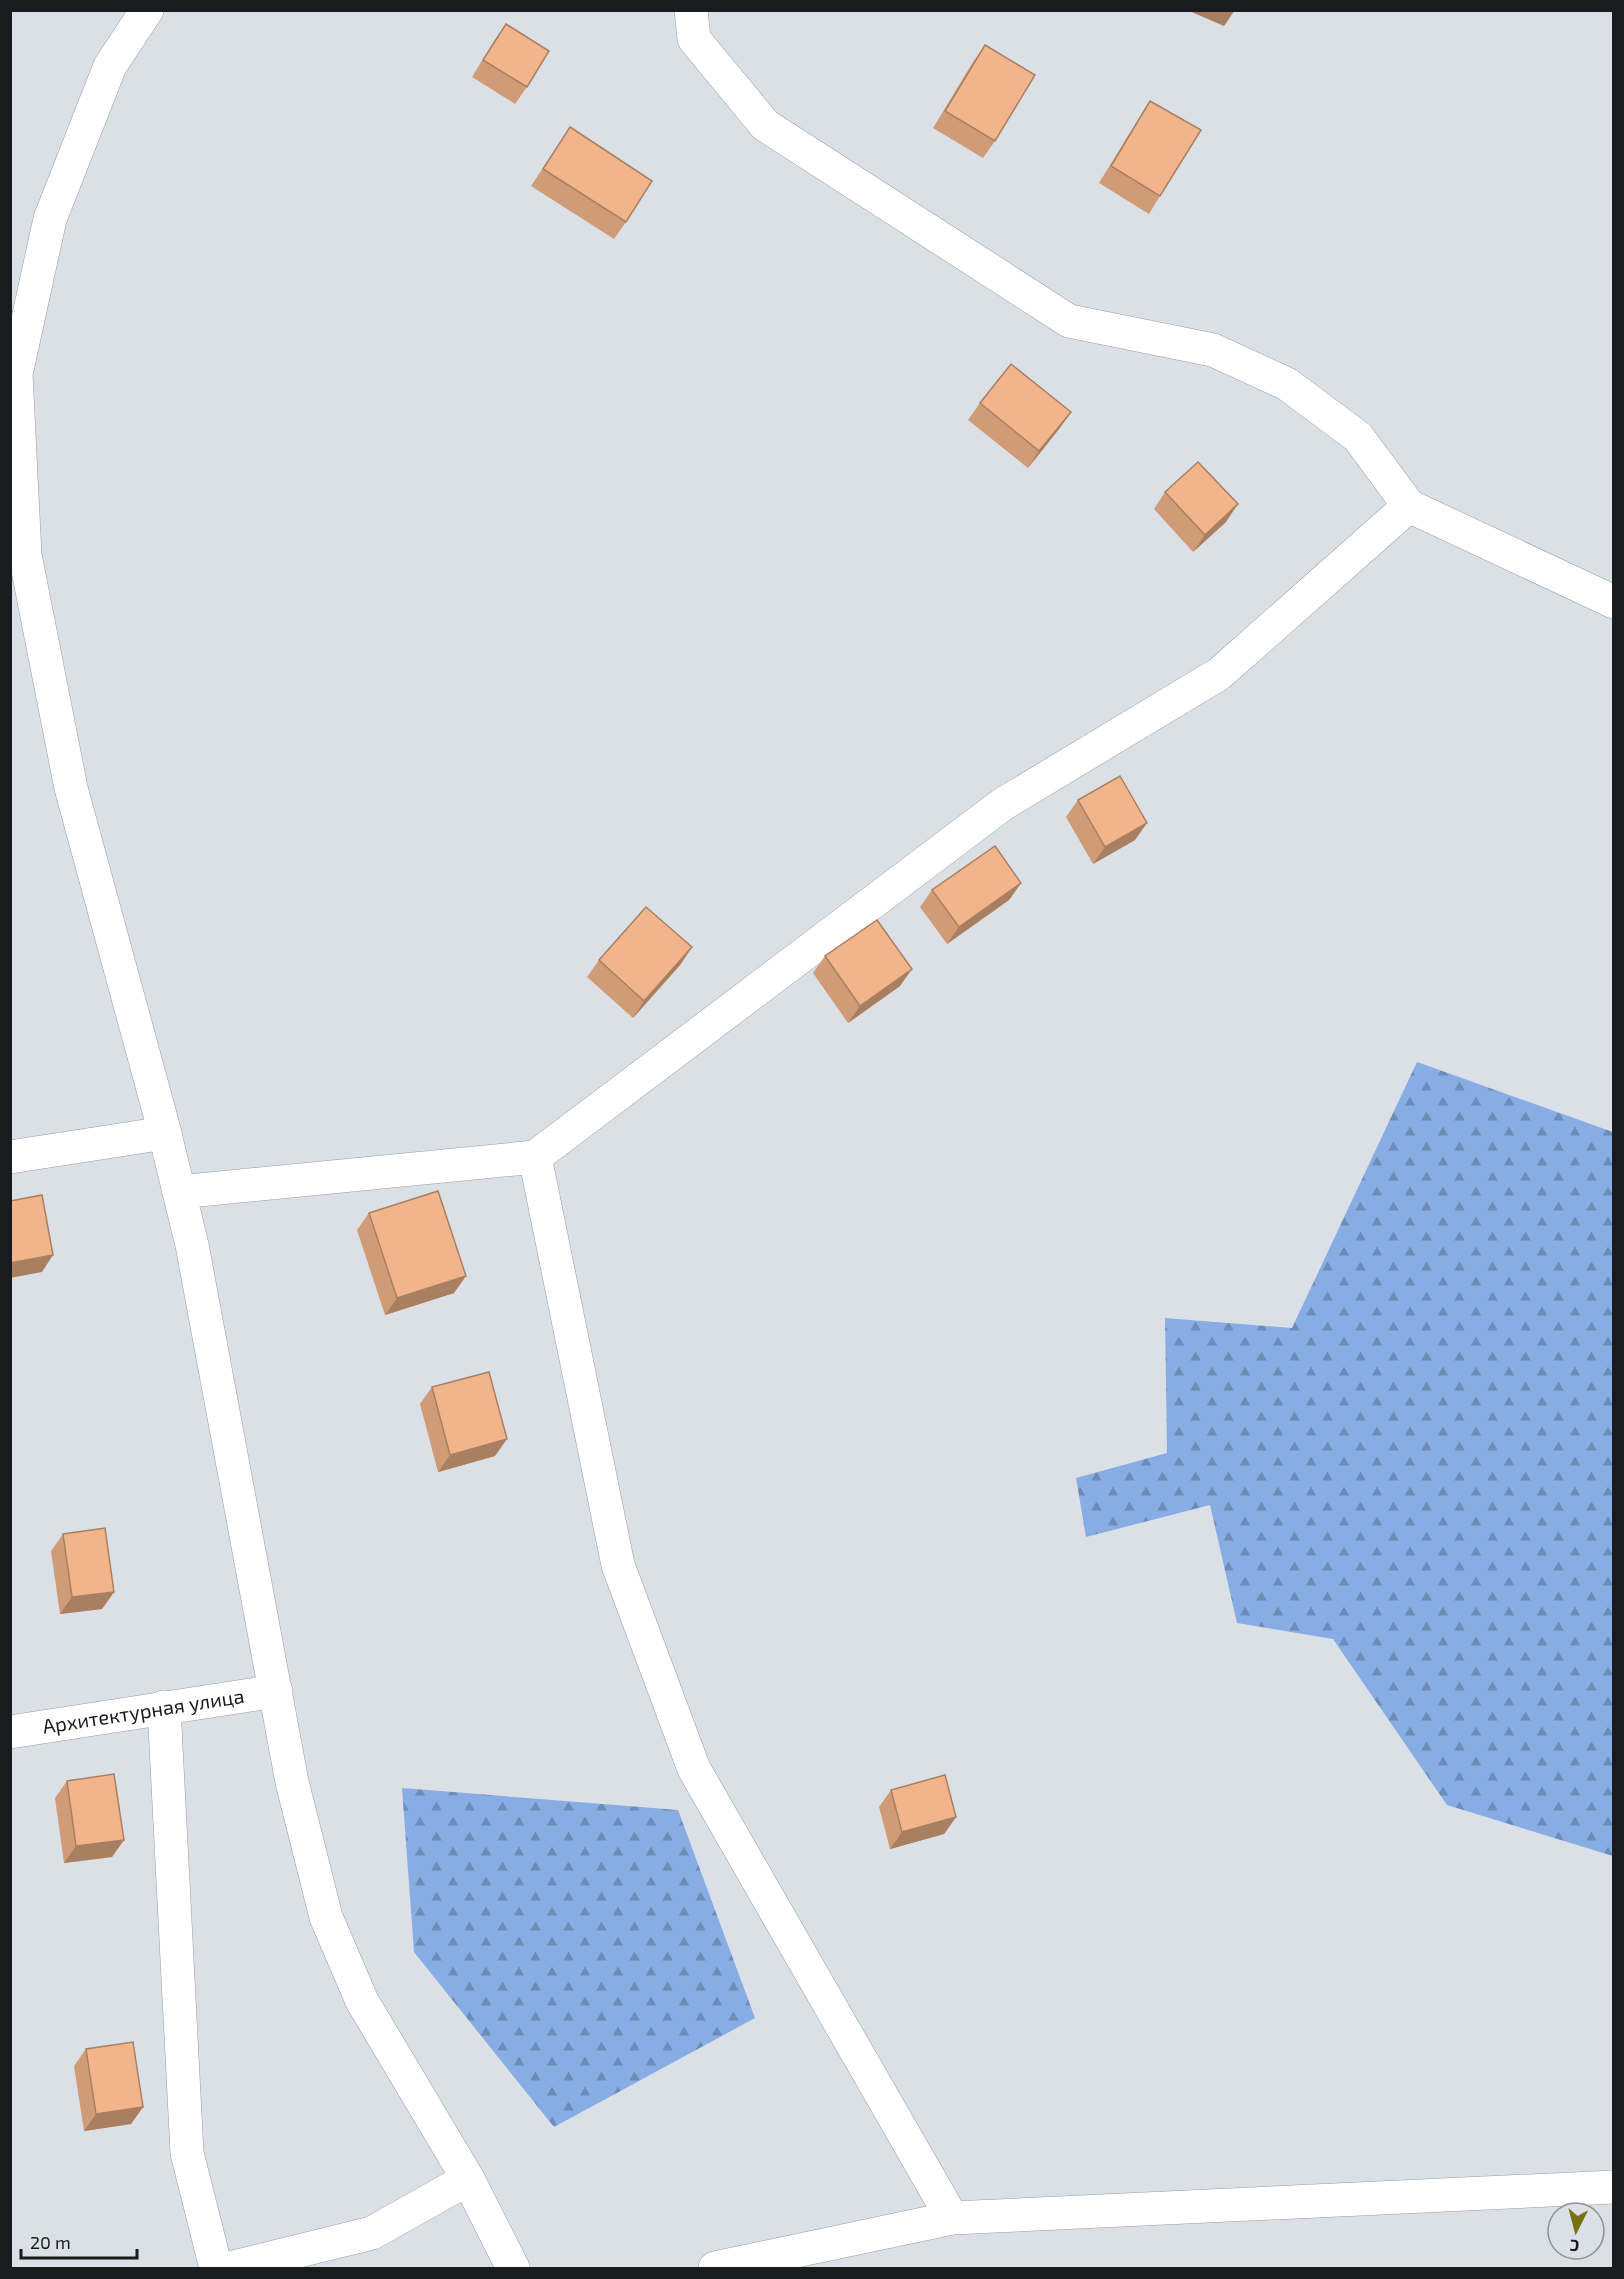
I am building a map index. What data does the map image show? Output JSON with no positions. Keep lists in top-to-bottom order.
{
  "streets": {
    "street": ["Архитектурная улица"]
  },
  "scale_bar": "20 m",
  "north": "bottom"
}
